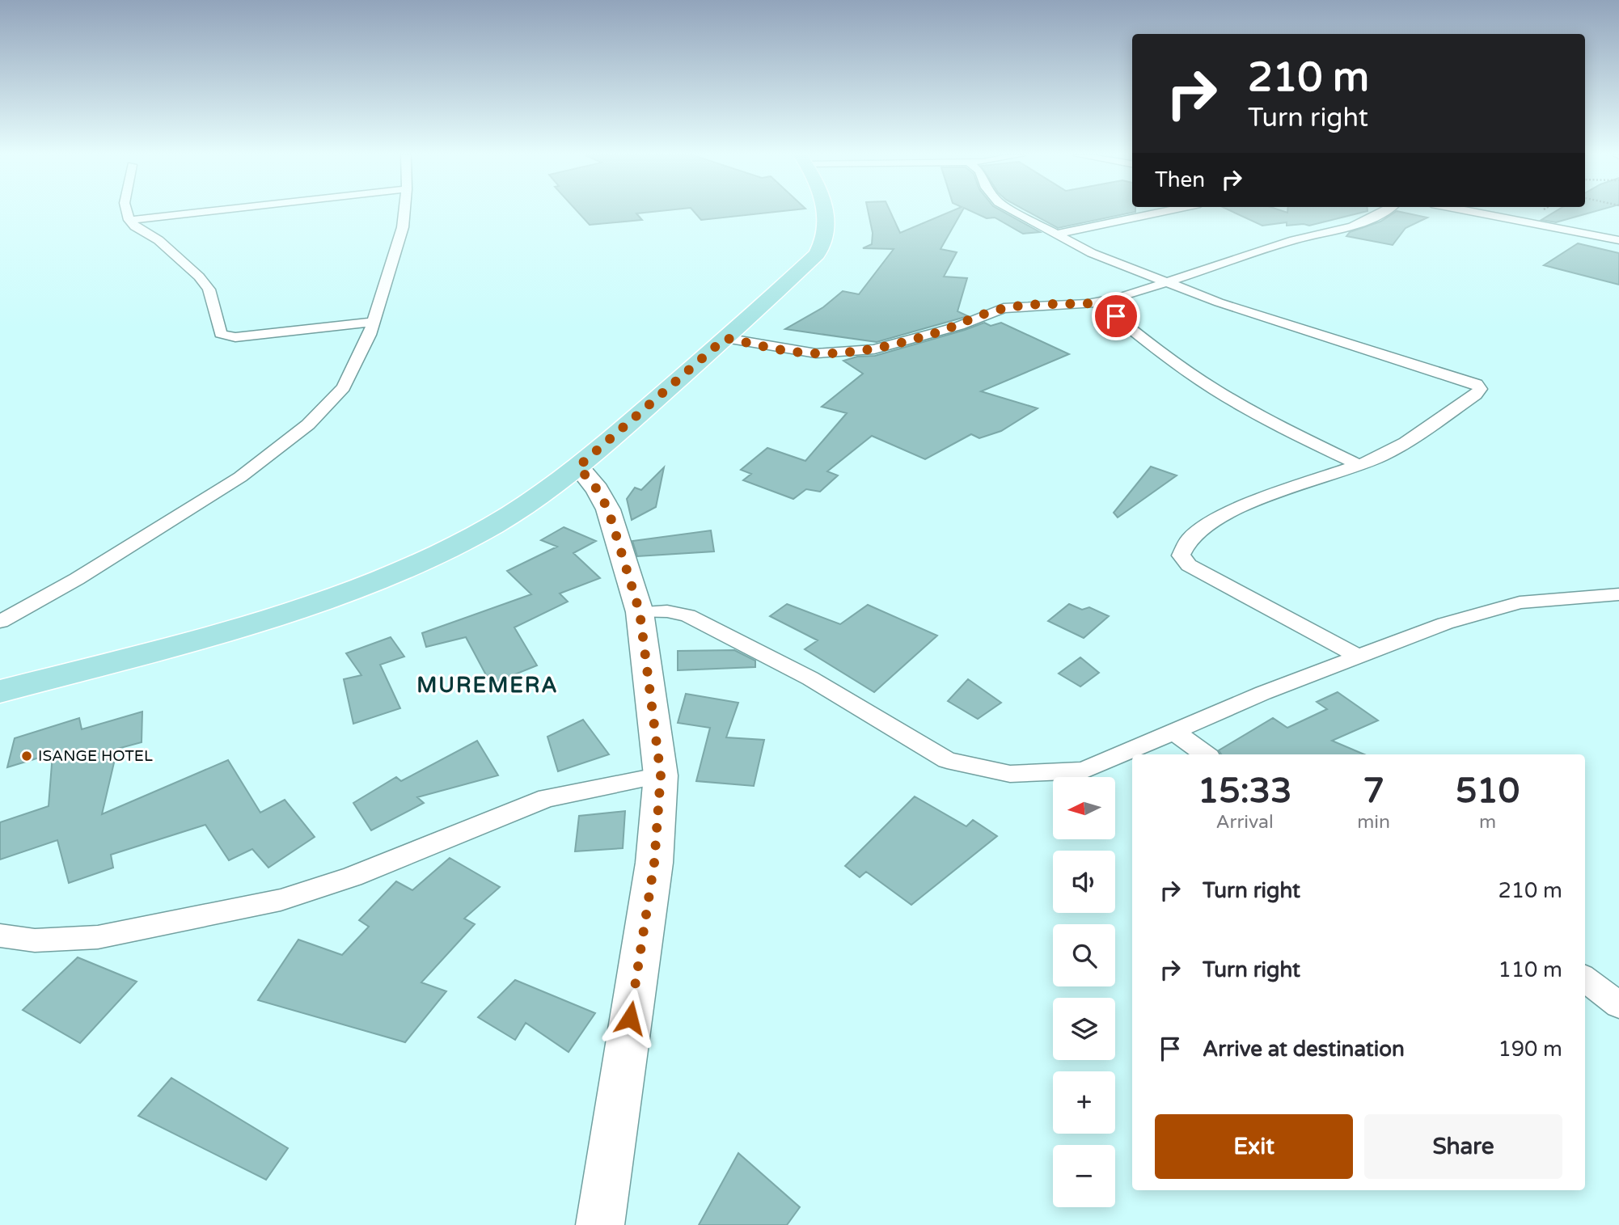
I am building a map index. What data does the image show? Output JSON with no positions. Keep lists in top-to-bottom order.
{
  "districts": ["MUREMERA"],
  "places": ["ISANGE HOTEL"],
  "north": "left",
  "page": {
    "turn": ["210 m", "Turn right"],
    "then": "Then",
    "eta": [
      "15:33",
      "Arrival",
      "7",
      "min",
      "510",
      "m"
    ],
    "map_buttons": ["+", "−"],
    "list": [
      {
        "name": "Turn right",
        "value": "210 m"
      },
      {
        "name": "Turn right",
        "value": "110 m"
      },
      {
        "name": "Arrive at destination",
        "value": "190 m"
      }
    ],
    "buttons": ["Exit", "Share"]
  }
}
